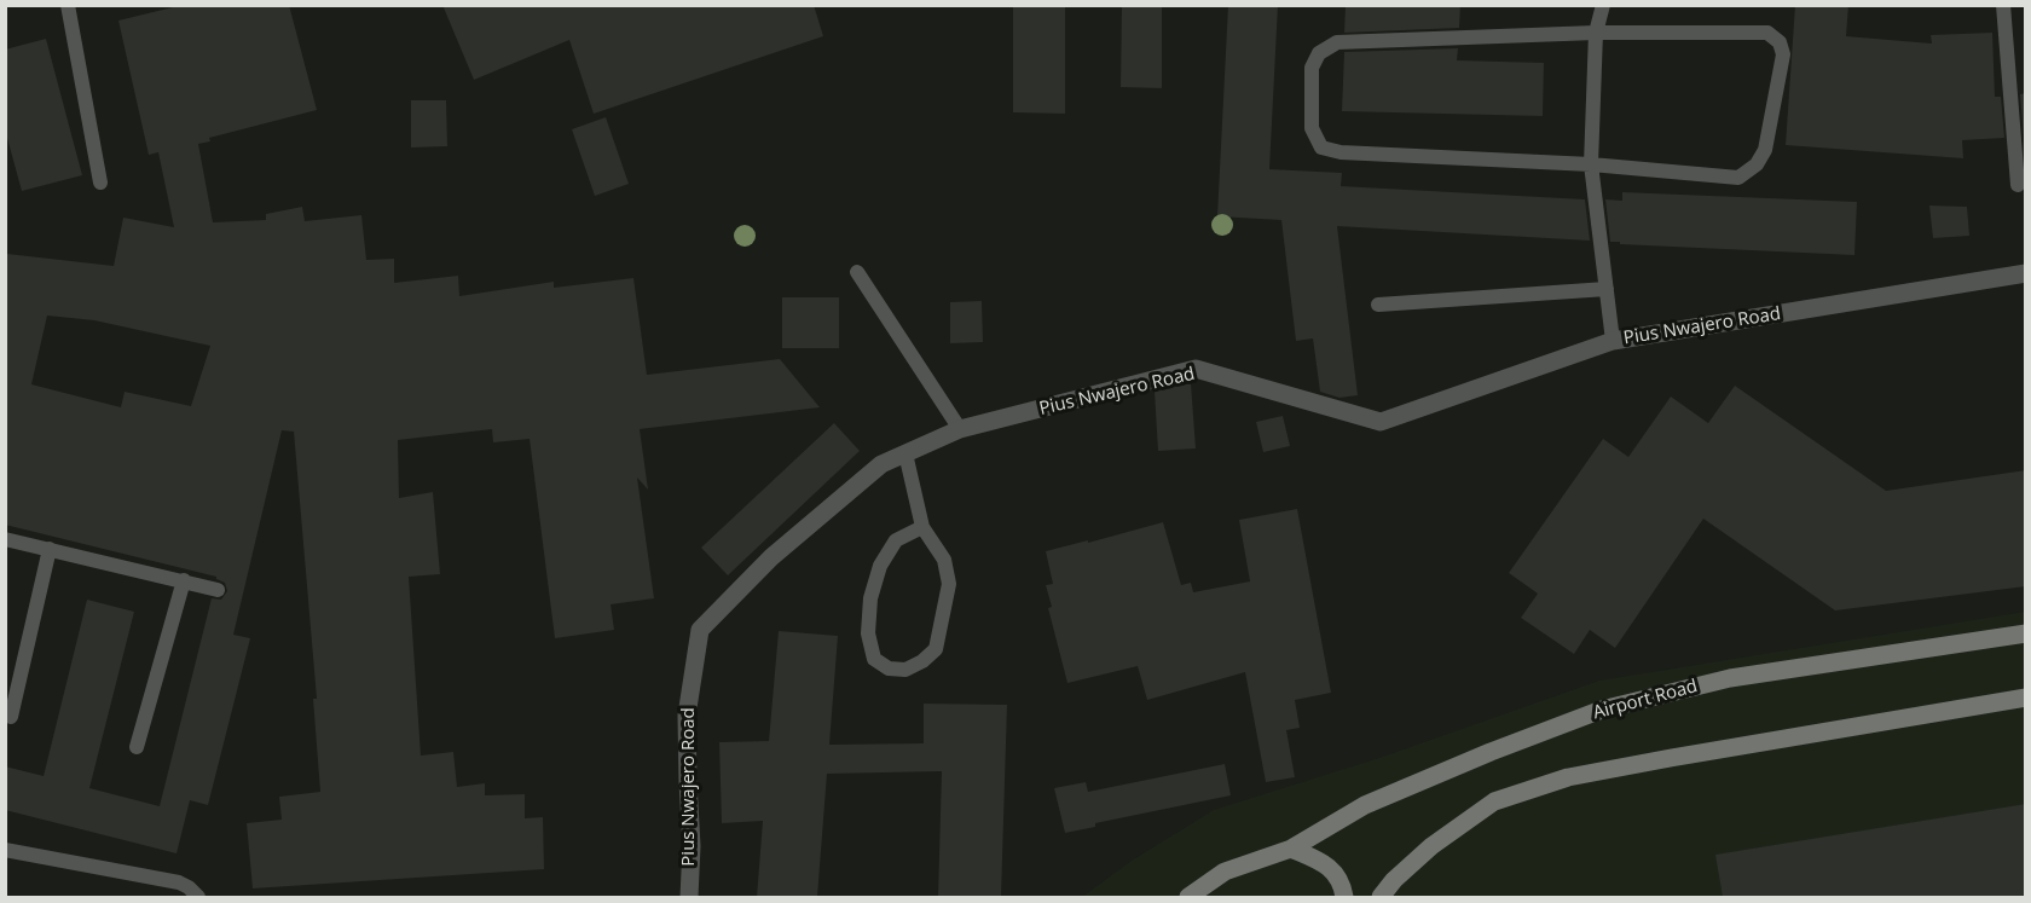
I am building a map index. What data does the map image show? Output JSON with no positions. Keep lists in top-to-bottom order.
{
  "streets": {
    "main road": ["Airport Road"],
    "street": ["Pius Nwajero Road"]
  }
}
